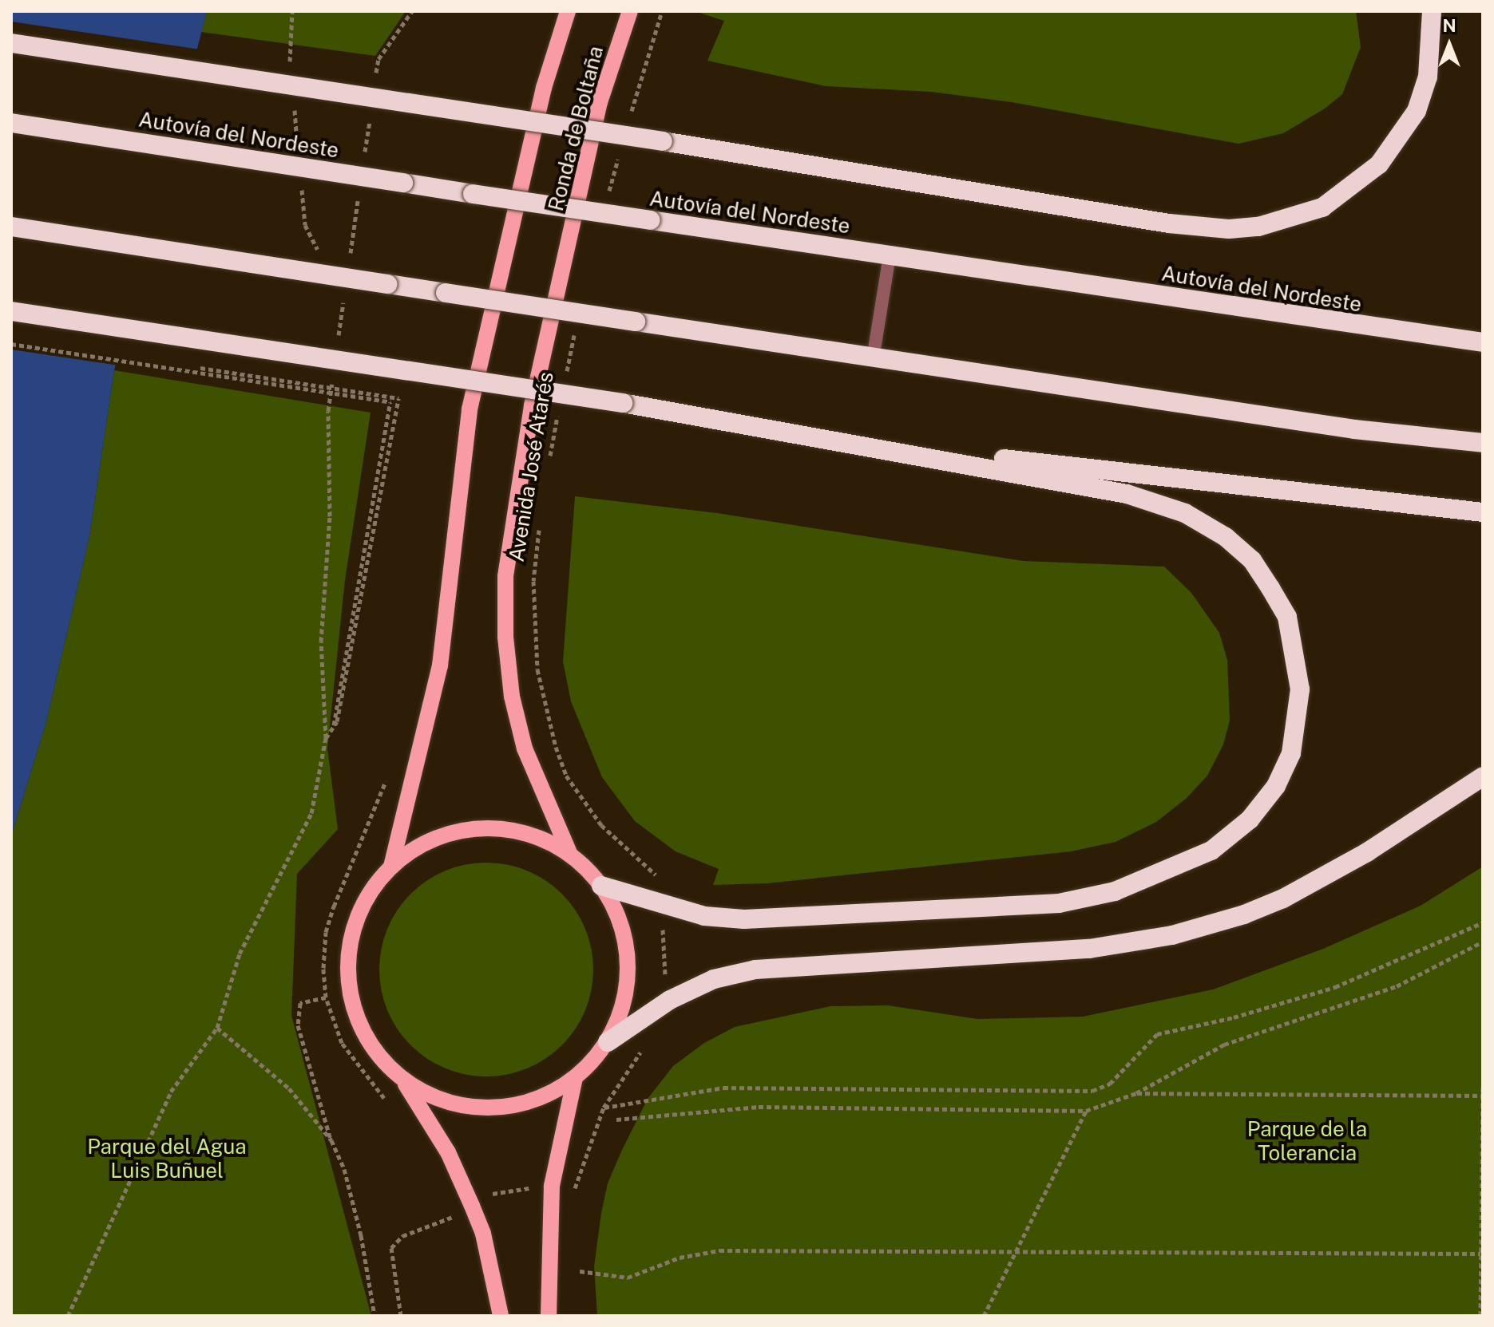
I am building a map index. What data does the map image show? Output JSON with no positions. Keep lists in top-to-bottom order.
{
  "streets": {
    "highway": ["Autovía del Nordeste"],
    "main road": ["Ronda de Boltaña", "Avenida José Atarés"]
  },
  "crossings": [
    ["Ronda de Boltaña", "Avenida José Atarés"]
  ],
  "parks": ["Parque de la Tolerancia", "Parque del Agua Luis Buñuel"],
  "north": "top"
}
